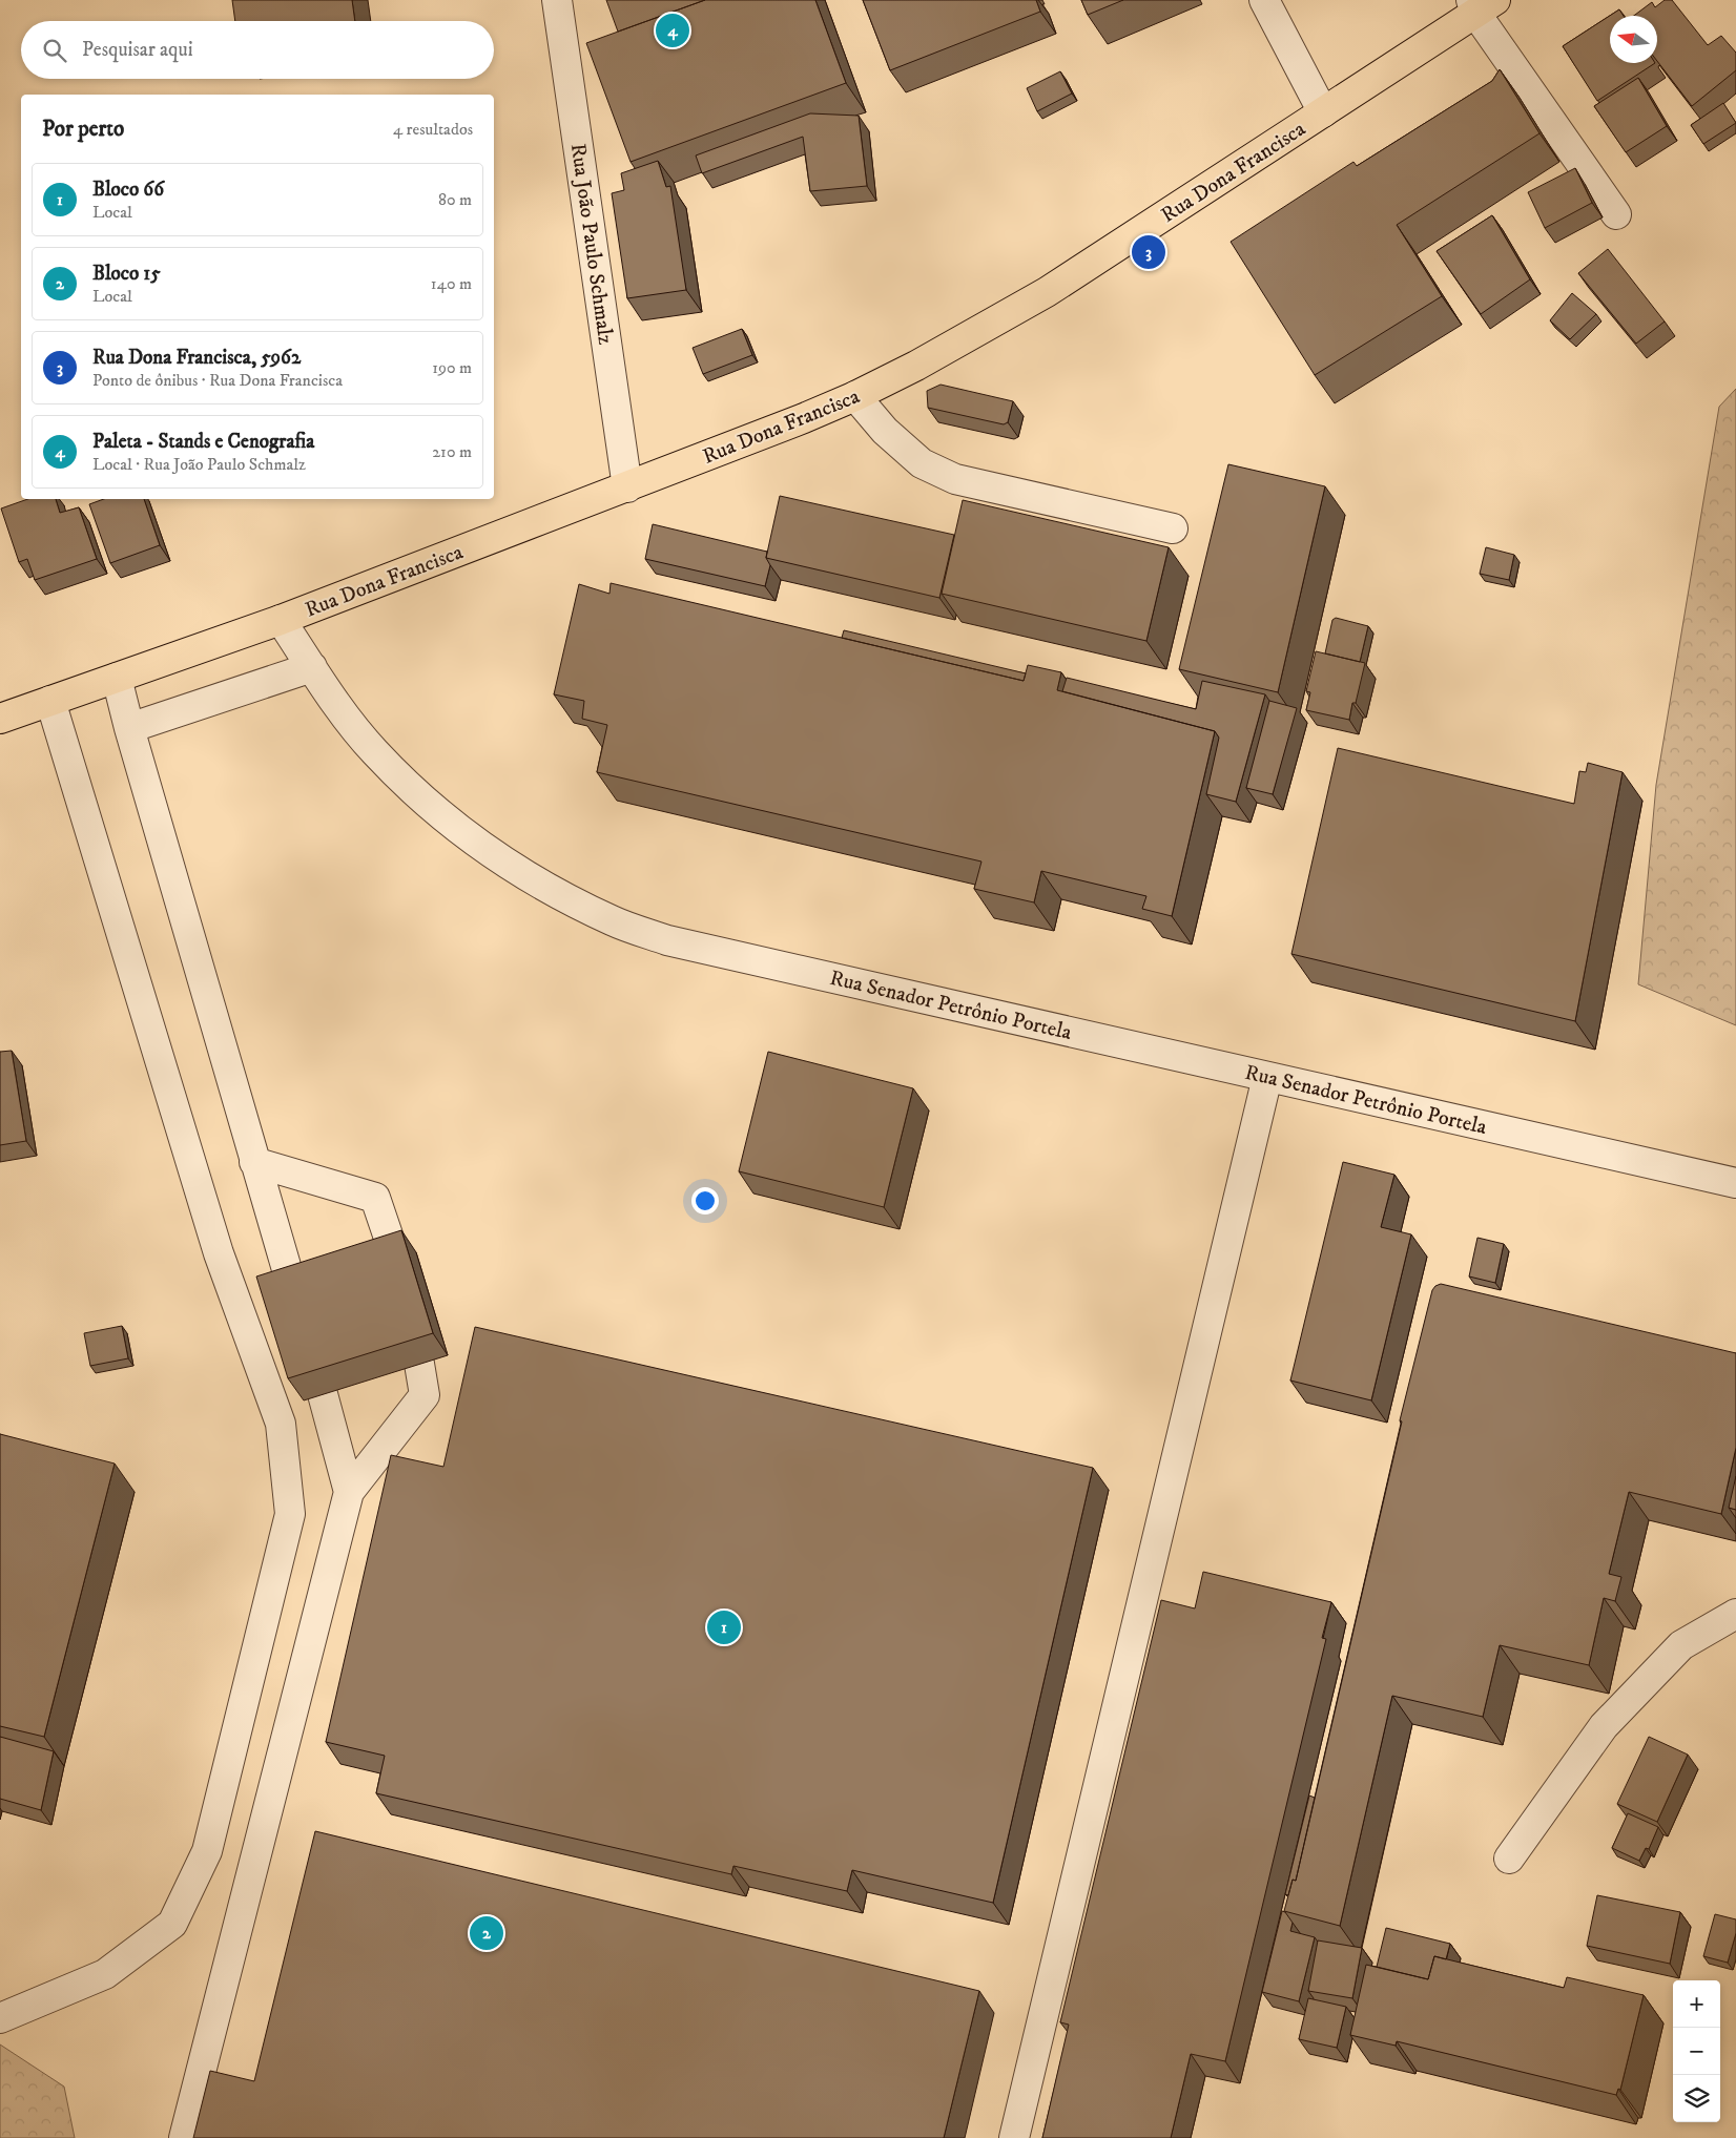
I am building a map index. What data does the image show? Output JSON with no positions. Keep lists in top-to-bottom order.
{
  "streets": {
    "main road": ["Rua Dona Francisca"],
    "street": ["Rua João Paulo Schmalz", "Rua Senador Petrônio Portela"]
  },
  "crossings": [
    ["Rua Dona Francisca", "Rua João Paulo Schmalz"],
    ["Rua Dona Francisca", "Rua Senador Petrônio Portela"]
  ],
  "north": "left",
  "page": {
    "pins": [
      "4",
      "3",
      "1",
      "2"
    ],
    "search": "Pesquisar aqui",
    "heading": ["Por perto", "4 resultados"],
    "list": [
      {
        "mark": "1",
        "name": "Bloco 66",
        "note": "Local",
        "value": "80 m"
      },
      {
        "mark": "2",
        "name": "Bloco 15",
        "note": "Local",
        "value": "140 m"
      },
      {
        "mark": "3",
        "name": "Rua Dona Francisca, 5962",
        "note": "Ponto de ônibus · Rua Dona Francisca",
        "value": "190 m"
      },
      {
        "mark": "4",
        "name": "Paleta - Stands e Cenografia",
        "note": "Local · Rua João Paulo Schmalz",
        "value": "210 m"
      }
    ],
    "map_buttons": ["+", "−"]
  }
}
